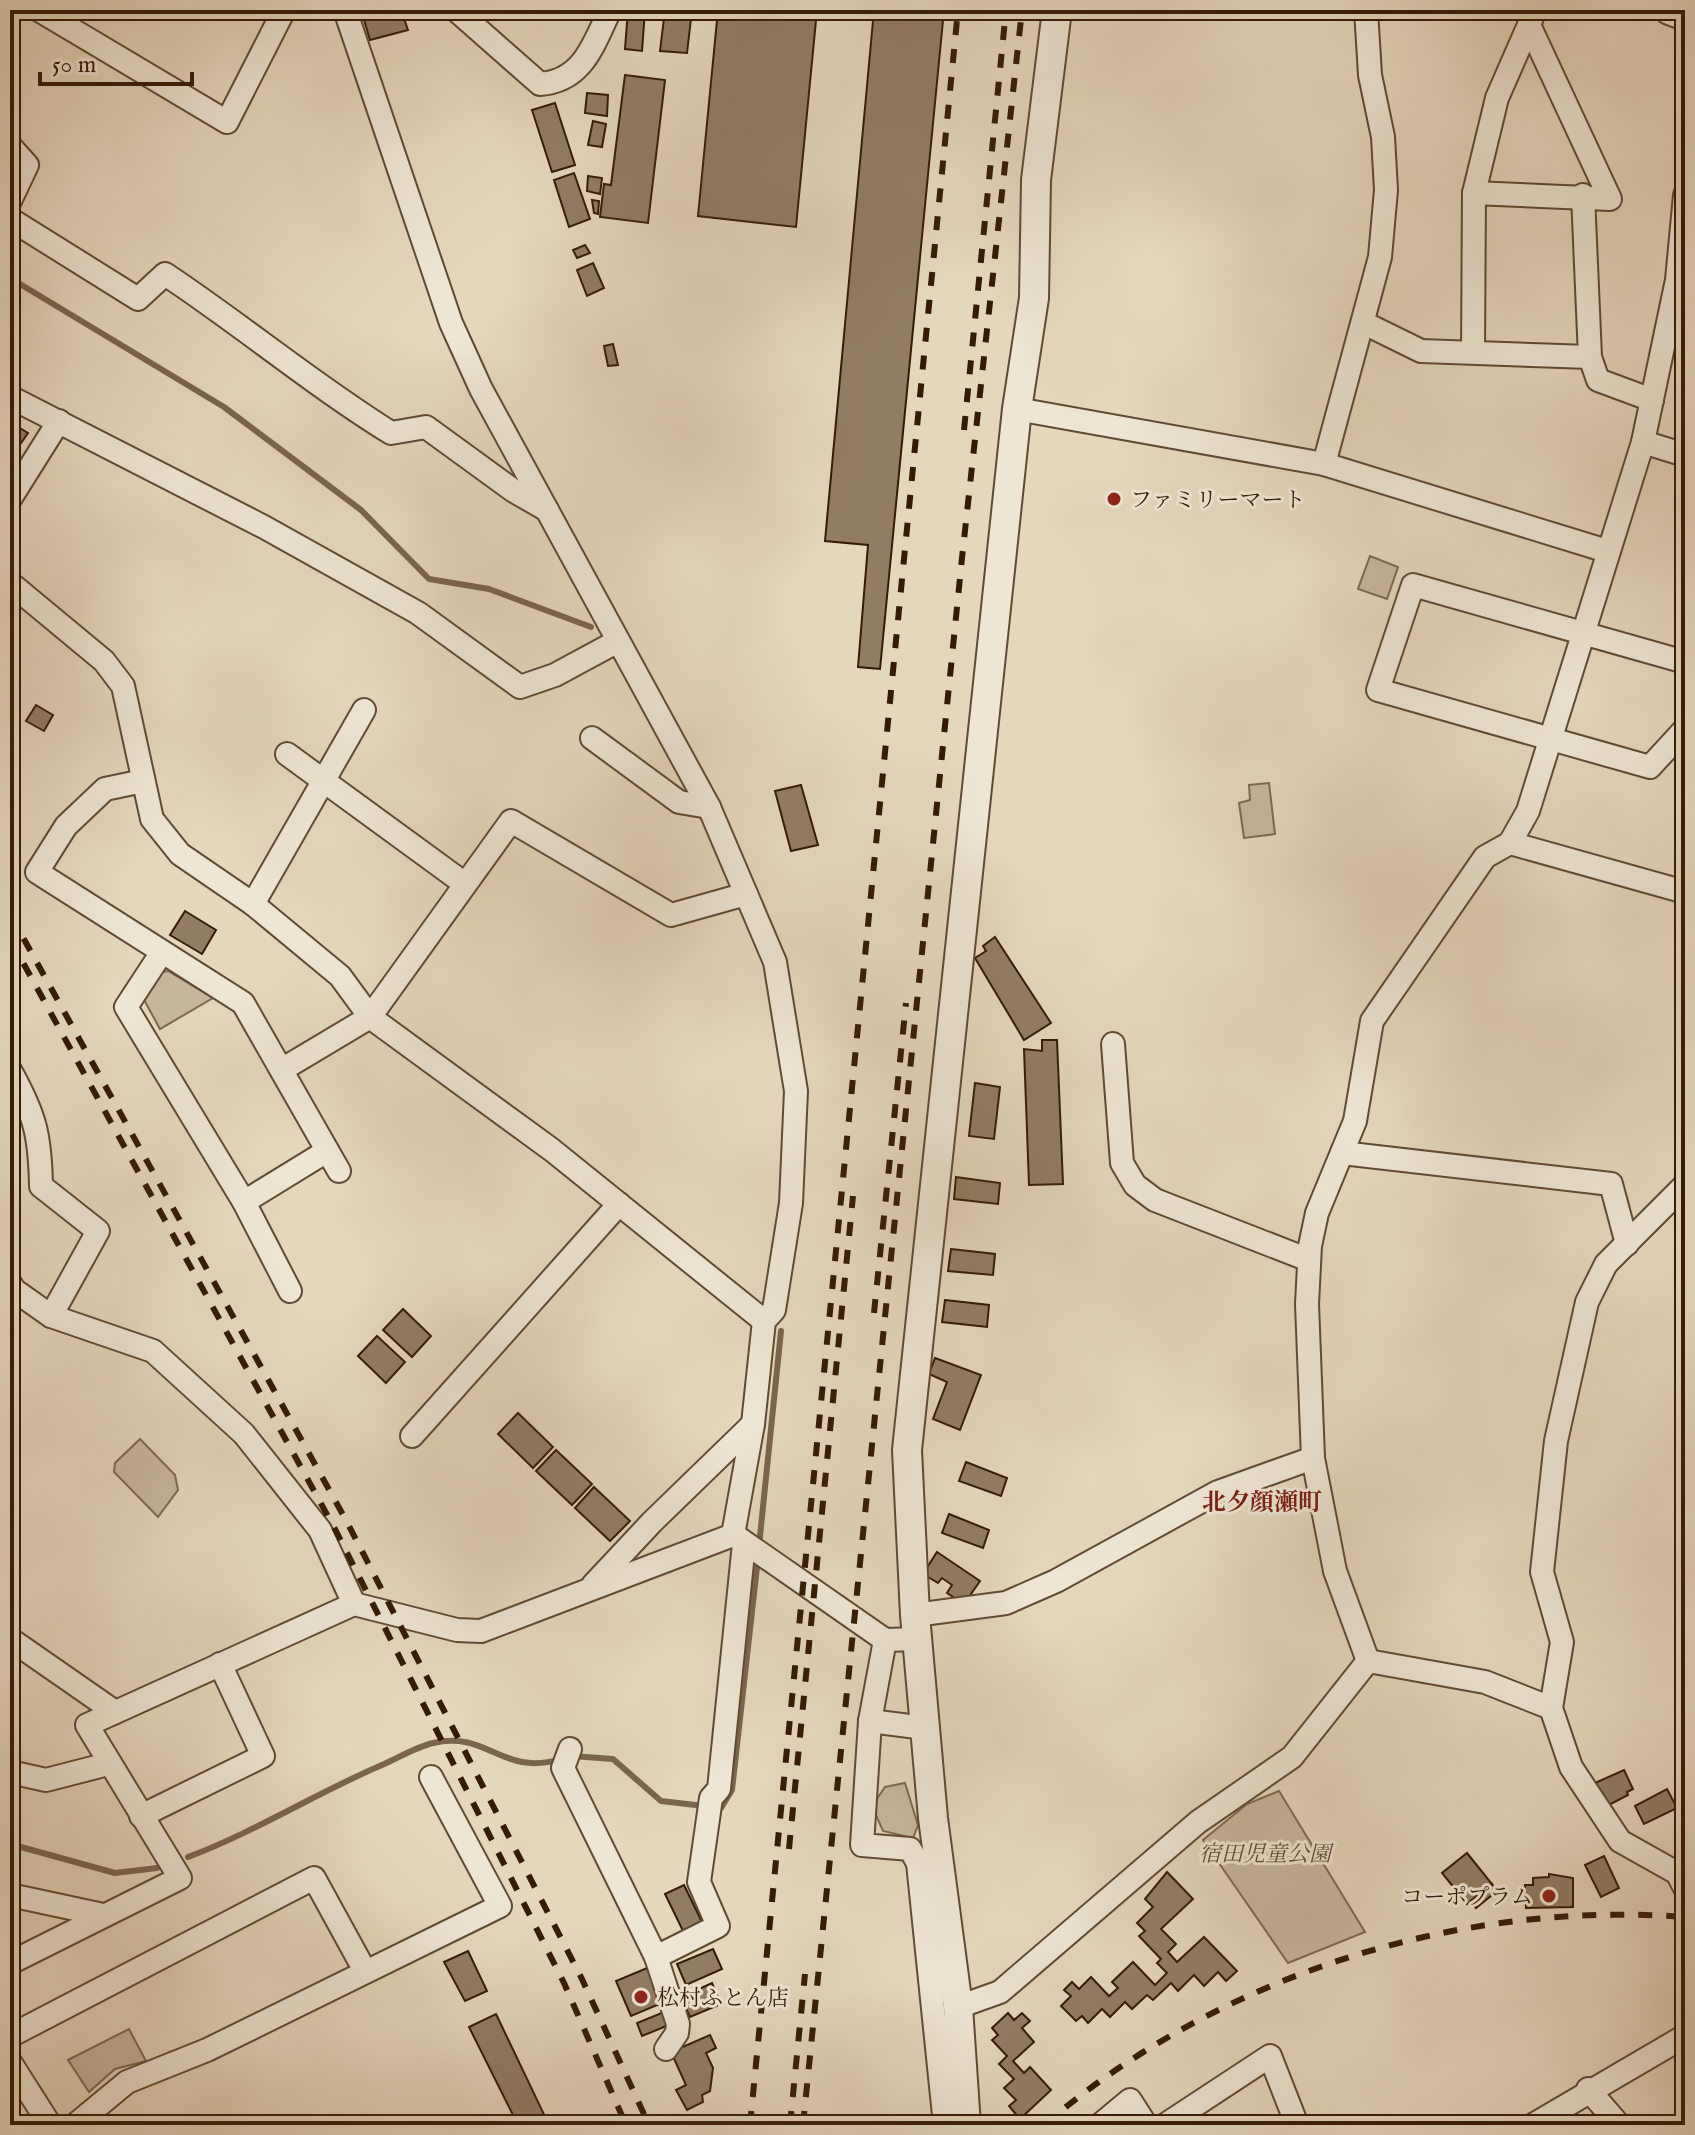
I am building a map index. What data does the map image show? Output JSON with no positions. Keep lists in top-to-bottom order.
{
  "districts": ["北夕顔瀬町"],
  "parks": ["宿田児童公園"],
  "places": ["ファミリーマート", "コーポプラム", "松村ふとん店"],
  "scale_bar": "50 m"
}
